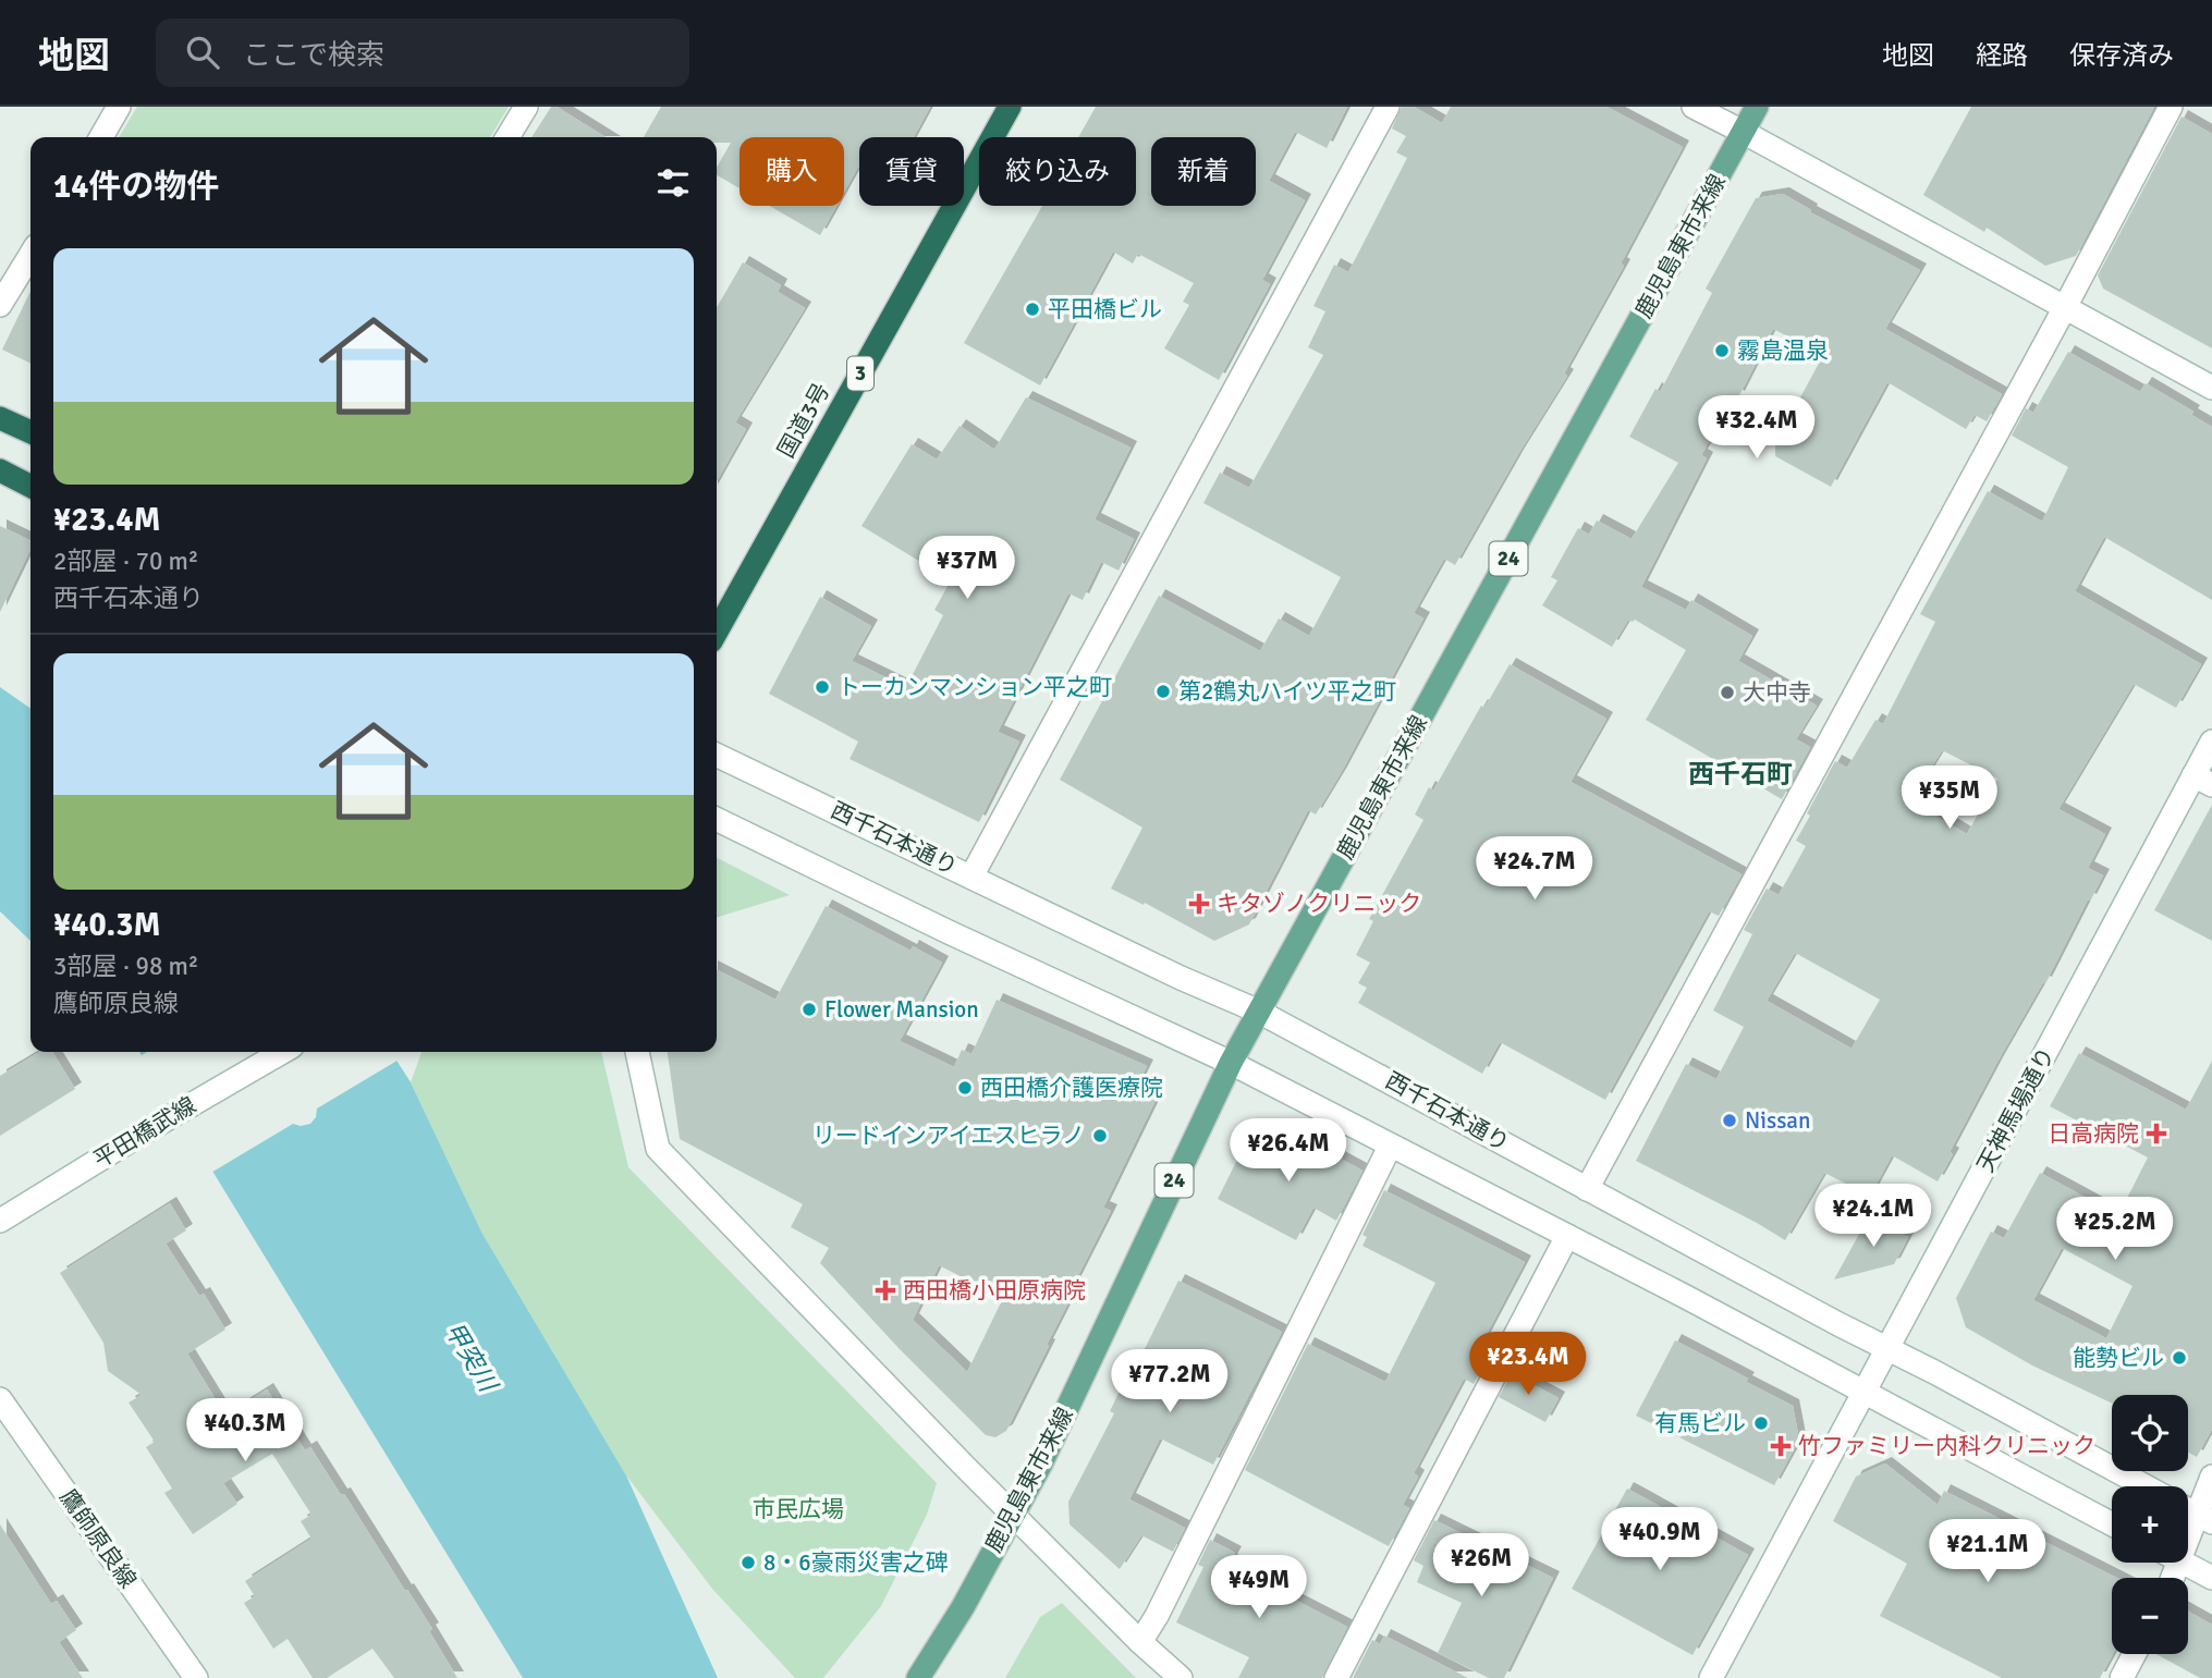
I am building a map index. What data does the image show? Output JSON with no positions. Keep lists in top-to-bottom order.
{
  "streets": {
    "highway": ["3", "国道3号"],
    "main road": ["鹿児島東市来線", "24"],
    "street": [
      "西千石本通り",
      "天神馬場通り",
      "平田橋武線",
      "鷹師原良線"
    ]
  },
  "crossings": [
    ["鹿児島東市来線", "西千石本通り"],
    ["西千石本通り", "天神馬場通り"]
  ],
  "districts": ["西千石町"],
  "water": ["甲突川"],
  "parks": ["市民広場"],
  "places": {
    "other": [
      "平田橋ビル",
      "霧島温泉",
      "トーカンマンション平之町",
      "第2鶴丸ハイツ平之町",
      "大中寺",
      "Flower Mansion",
      "西田橋介護医療院",
      "Nissan",
      "リードインアイエスヒラノ",
      "能勢ビル",
      "有馬ビル",
      "8・6豪雨災害之碑"
    ],
    "health": [
      "キタゾノクリニック",
      "日高病院",
      "西田橋小田原病院",
      "竹ファミリー内科クリニック"
    ]
  },
  "page": {
    "header": "地図",
    "search": "ここで検索",
    "nav": ["地図", "経路", "保存済み"],
    "chip": [
      "購入",
      "賃貸",
      "絞り込み",
      "新着"
    ],
    "heading": "14件の物件",
    "list": [
      {
        "name": "¥23.4M",
        "note": "2部屋 · 70 m² · 西千石本通り"
      },
      {
        "name": "¥40.3M",
        "note": "3部屋 · 98 m² · 鷹師原良線"
      }
    ],
    "price": [
      "¥32.4M",
      "¥37M",
      "¥35M",
      "¥24.7M",
      "¥26.4M",
      "¥24.1M",
      "¥25.2M",
      "¥23.4M",
      "¥77.2M",
      "¥40.3M",
      "¥40.9M",
      "¥21.1M",
      "¥26M",
      "¥49M"
    ],
    "map_buttons": ["+", "−"]
  }
}
